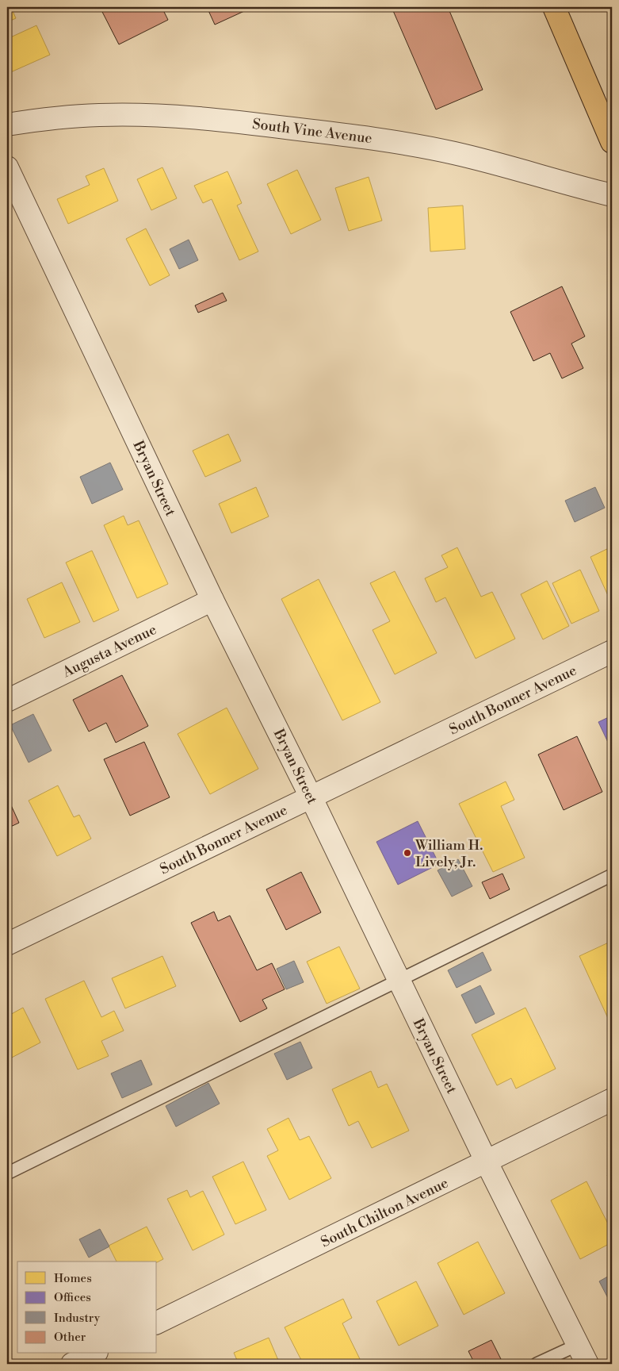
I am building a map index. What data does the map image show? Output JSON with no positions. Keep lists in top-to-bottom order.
{
  "streets": {
    "street": [
      "South Vine Avenue",
      "Bryan Street",
      "Augusta Avenue",
      "South Bonner Avenue",
      "South Chilton Avenue"
    ]
  },
  "crossings": [
    ["Bryan Street", "Augusta Avenue"],
    ["Bryan Street", "South Bonner Avenue"],
    ["Bryan Street", "South Chilton Avenue"]
  ],
  "places": ["William H. Lively, Jr."],
  "legend": [
    "Homes",
    "Offices",
    "Industry",
    "Other"
  ]
}
